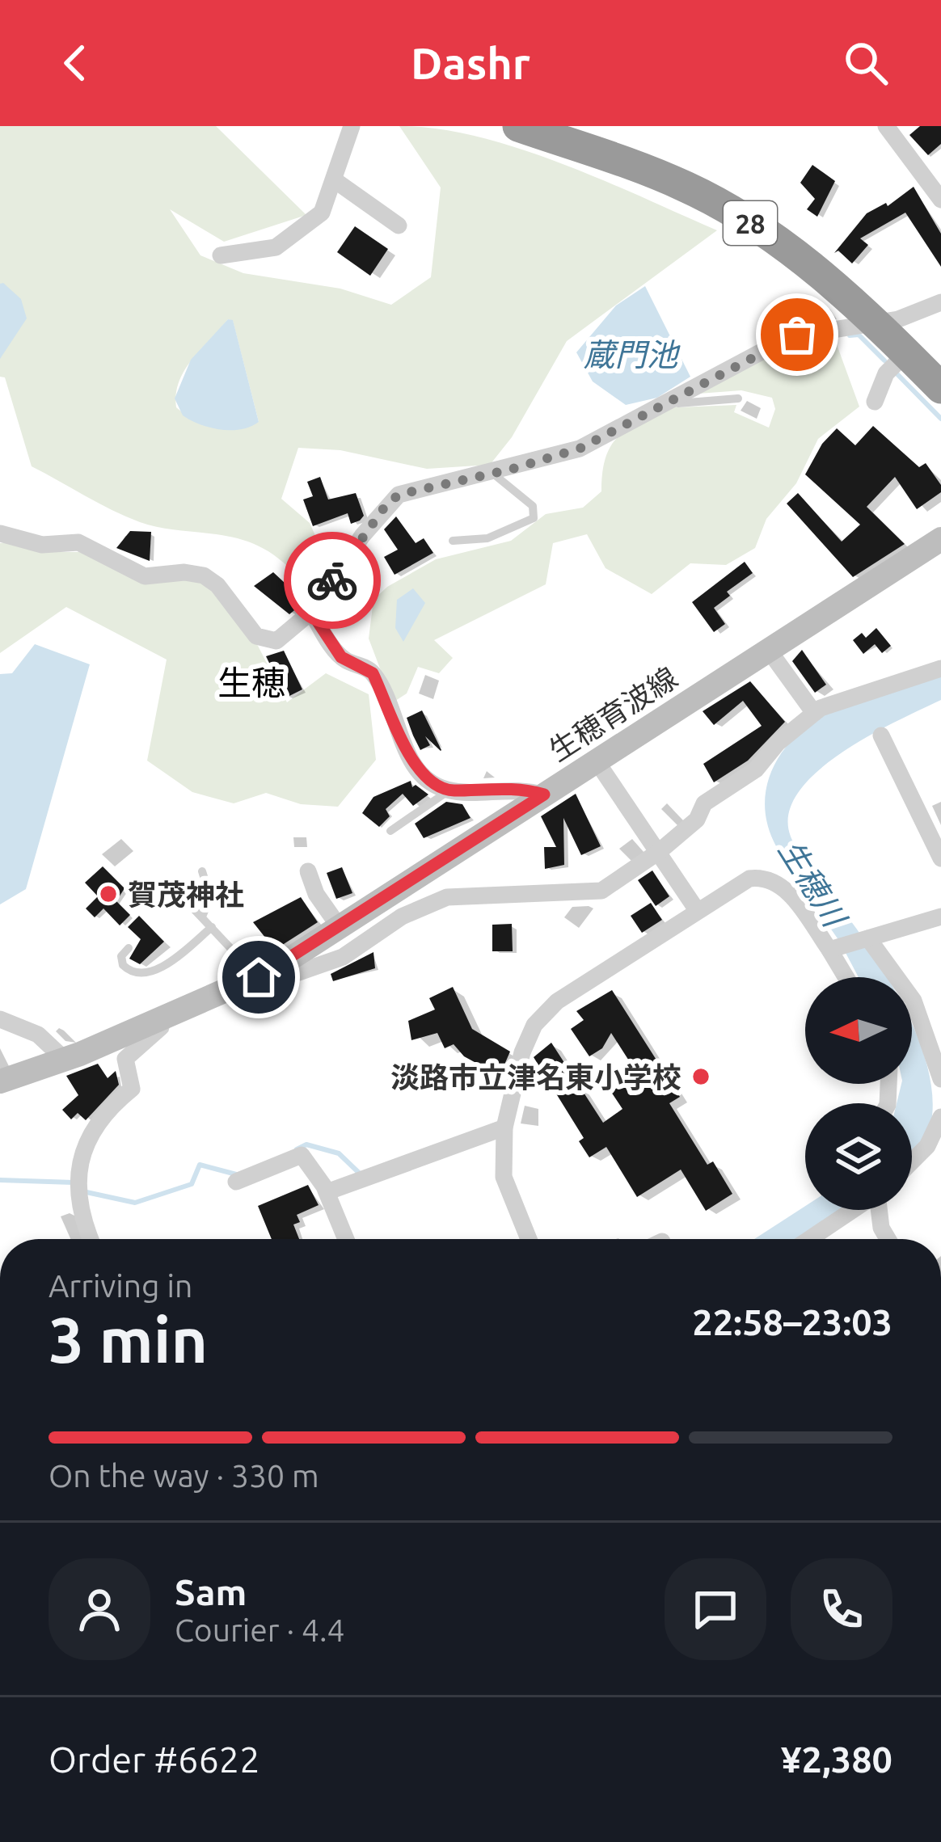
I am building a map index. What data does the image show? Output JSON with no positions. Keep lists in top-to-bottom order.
{
  "streets": {
    "highway": ["28"],
    "main road": ["生穂育波線"]
  },
  "districts": ["生穂"],
  "water": ["蔵門池", "生穂川"],
  "places": ["賀茂神社", "淡路市立津名東小学校"],
  "north": "left",
  "page": {
    "header": "Dashr",
    "heading": ["3 min", "Arriving in", "22:58–23:03"],
    "panel": [
      "Sam",
      "Courier · 4.4",
      "Order #6622",
      "¥2,380"
    ],
    "bar": "On the way · 330 m"
  }
}
